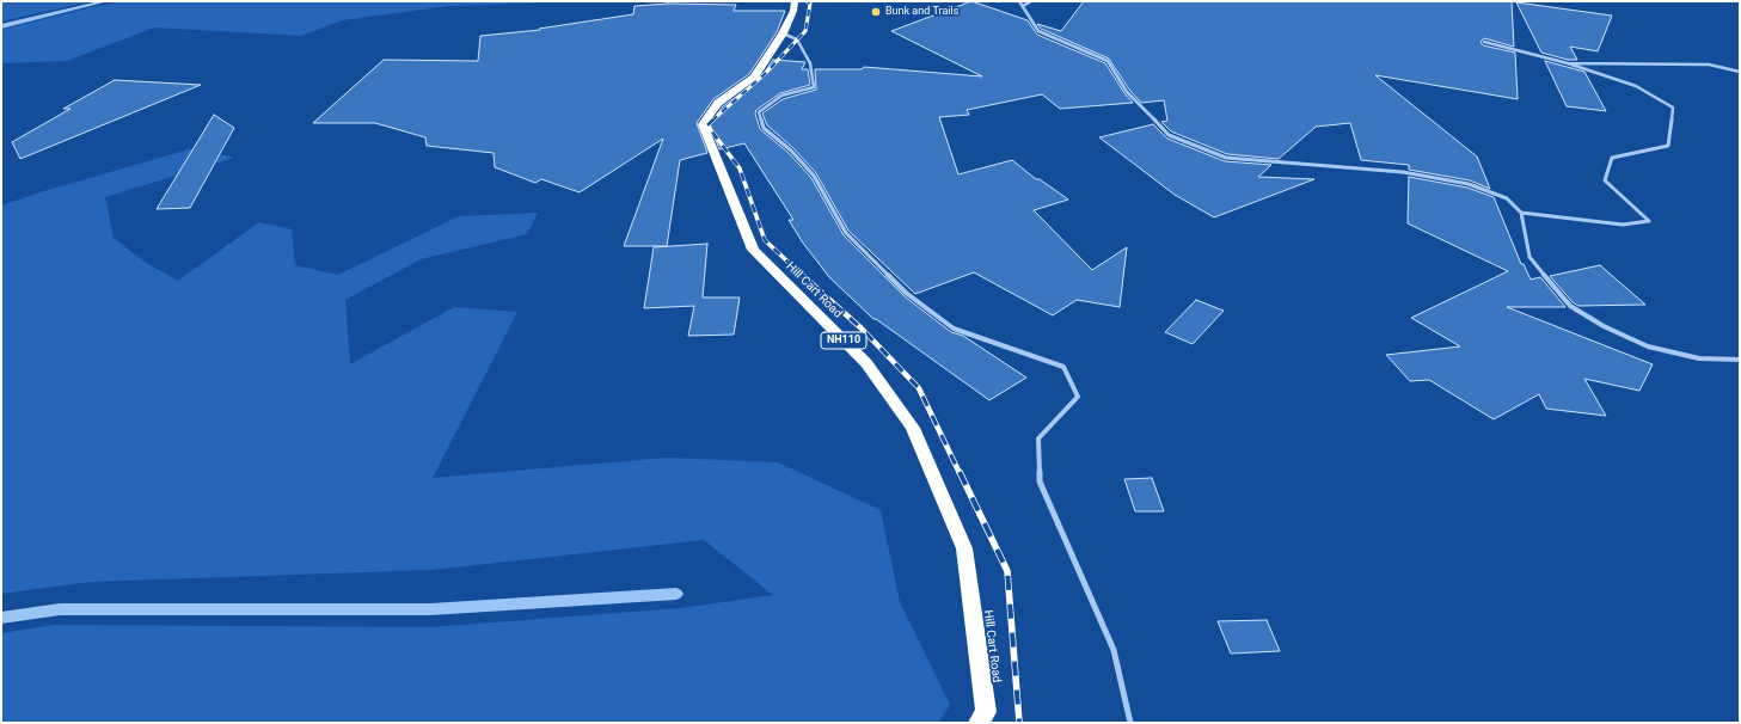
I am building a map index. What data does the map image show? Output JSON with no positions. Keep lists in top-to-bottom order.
{
  "streets": {
    "highway": ["Hill Cart Road", "NH110"]
  },
  "places": ["Bunk and Trails"]
}
